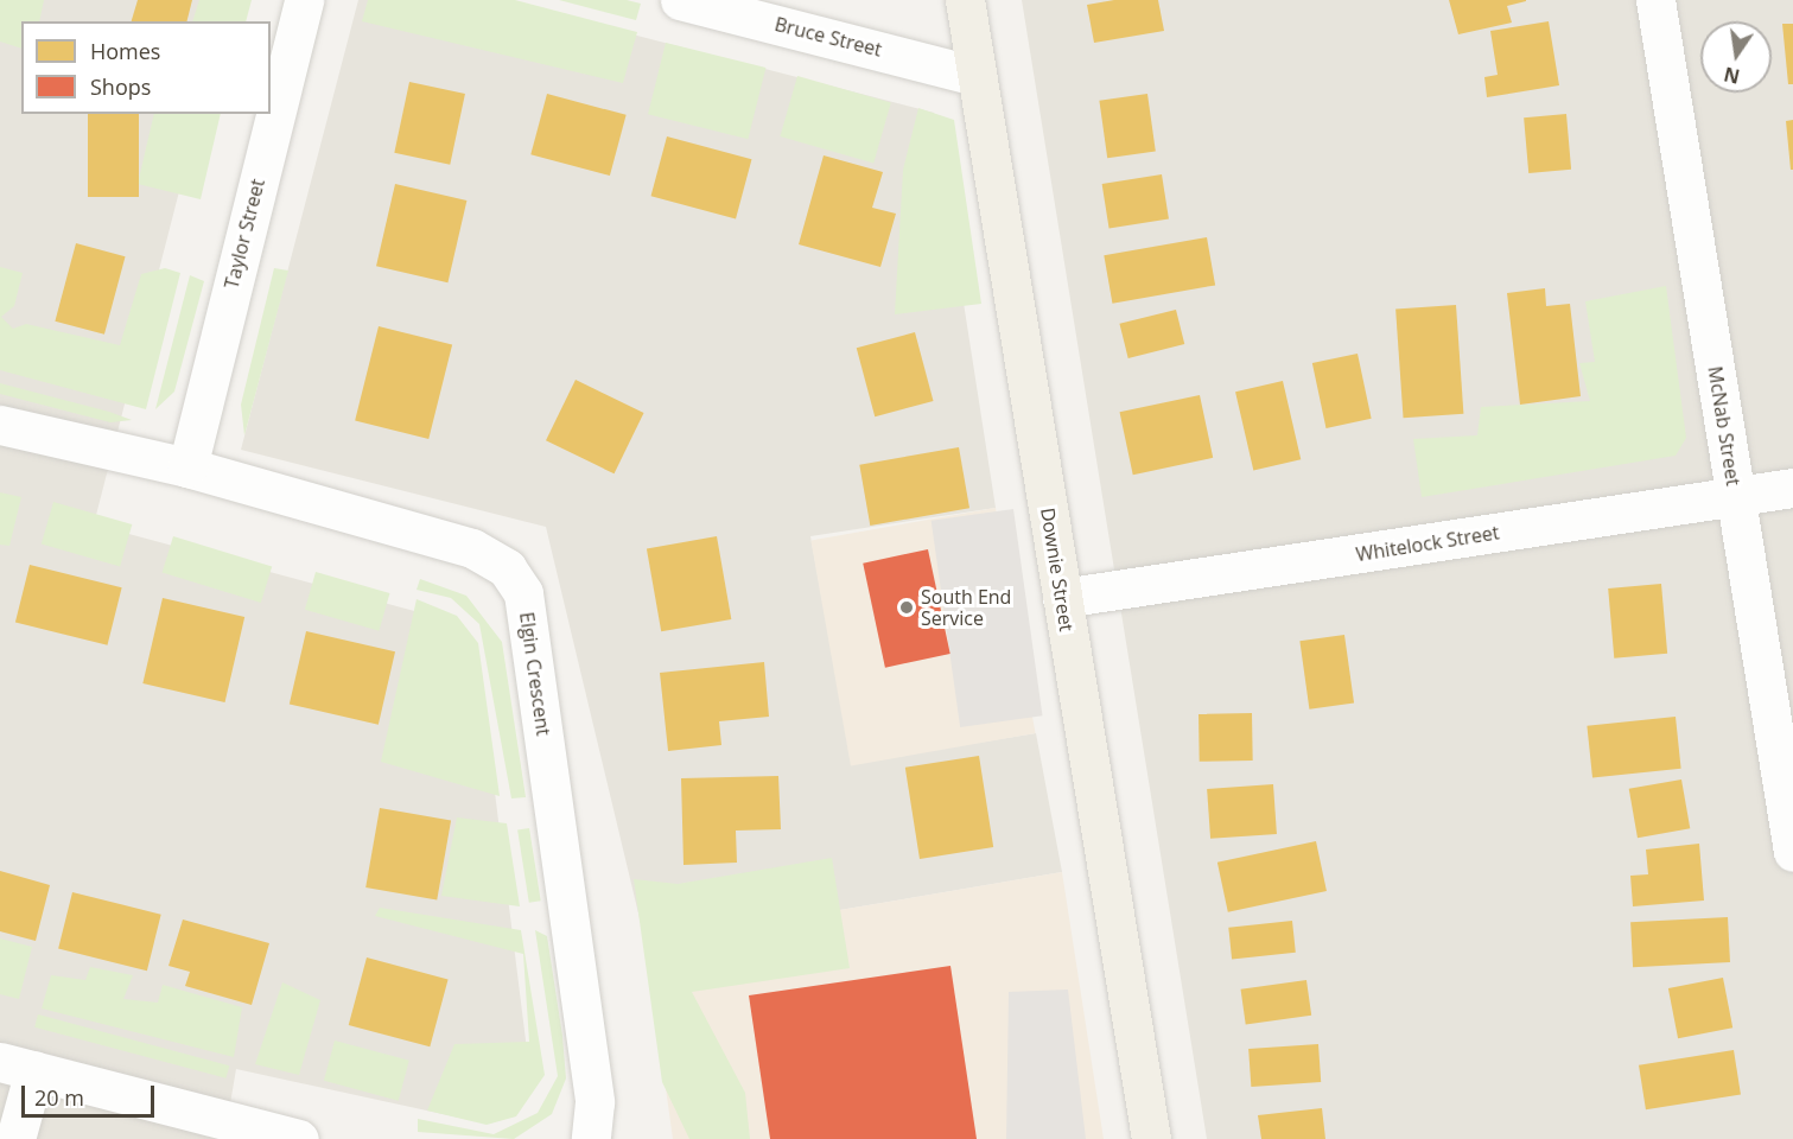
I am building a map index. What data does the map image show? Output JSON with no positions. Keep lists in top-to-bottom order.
{
  "streets": {
    "main road": ["Downie Street"],
    "street": [
      "Bruce Street",
      "Taylor Street",
      "McNab Street",
      "Whitelock Street",
      "Elgin Crescent"
    ]
  },
  "crossings": [
    ["Bruce Street", "Downie Street"],
    ["Taylor Street", "Elgin Crescent"],
    ["McNab Street", "Whitelock Street"],
    ["Whitelock Street", "Downie Street"]
  ],
  "places": ["South End Service"],
  "legend": ["Homes", "Shops"],
  "scale_bar": "20 m",
  "north": "bottom"
}
